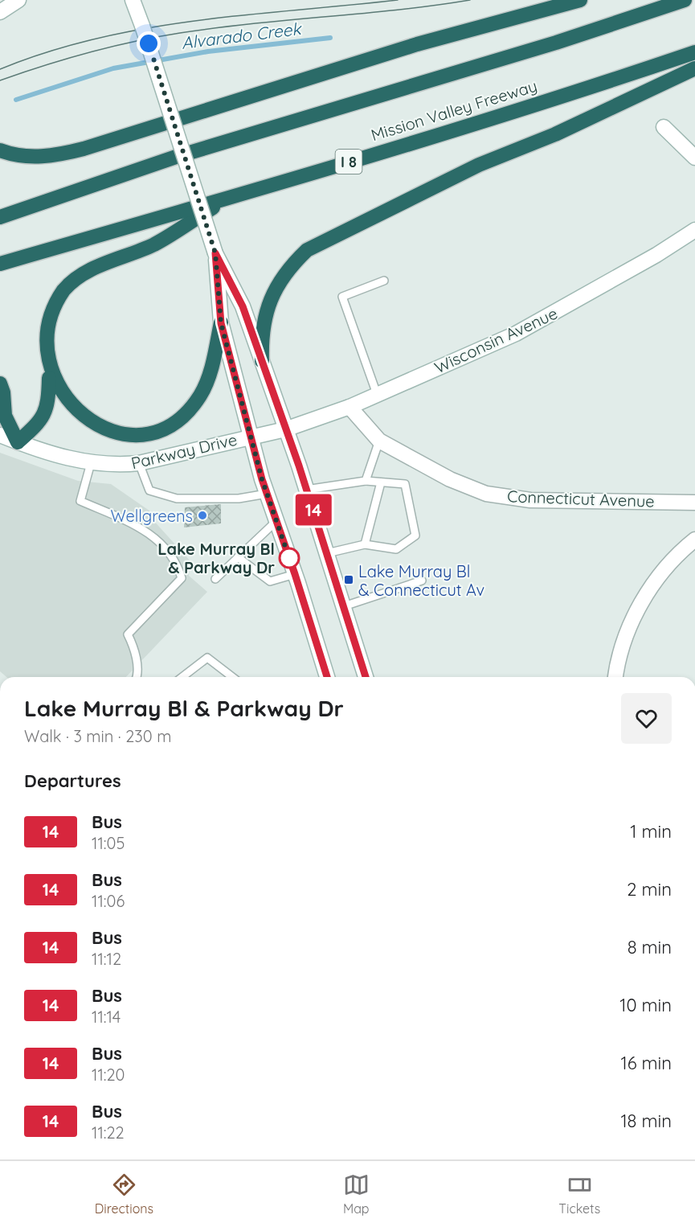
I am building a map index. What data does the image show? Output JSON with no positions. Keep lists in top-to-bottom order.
{
  "streets": {
    "highway": ["Mission Valley Freeway", "I 8"],
    "main road": ["Wisconsin Avenue", "Parkway Drive", "Connecticut Avenue"]
  },
  "crossings": [
    ["Wisconsin Avenue", "Parkway Drive"],
    ["Wisconsin Avenue", "Connecticut Avenue"]
  ],
  "water": ["Alvarado Creek"],
  "places": {
    "other": ["Wellgreens", "Lake Murray Bl & Parkway Dr"],
    "transit": ["Lake Murray Bl & Connecticut Av"]
  },
  "lines": ["bus line 14"],
  "page": {
    "on_map": "14",
    "heading": [
      ["Lake Murray Bl & Parkway Dr", "Walk · 3 min · 230 m"],
      "Departures"
    ],
    "list": [
      {
        "mark": "14",
        "name": "Bus",
        "note": "11:05",
        "value": "1 min"
      },
      {
        "mark": "14",
        "name": "Bus",
        "note": "11:06",
        "value": "2 min"
      },
      {
        "mark": "14",
        "name": "Bus",
        "note": "11:12",
        "value": "8 min"
      },
      {
        "mark": "14",
        "name": "Bus",
        "note": "11:14",
        "value": "10 min"
      },
      {
        "mark": "14",
        "name": "Bus",
        "note": "11:20",
        "value": "16 min"
      },
      {
        "mark": "14",
        "name": "Bus",
        "note": "11:22",
        "value": "18 min"
      }
    ],
    "tabs": ["Directions", "Map", "Tickets"]
  }
}
